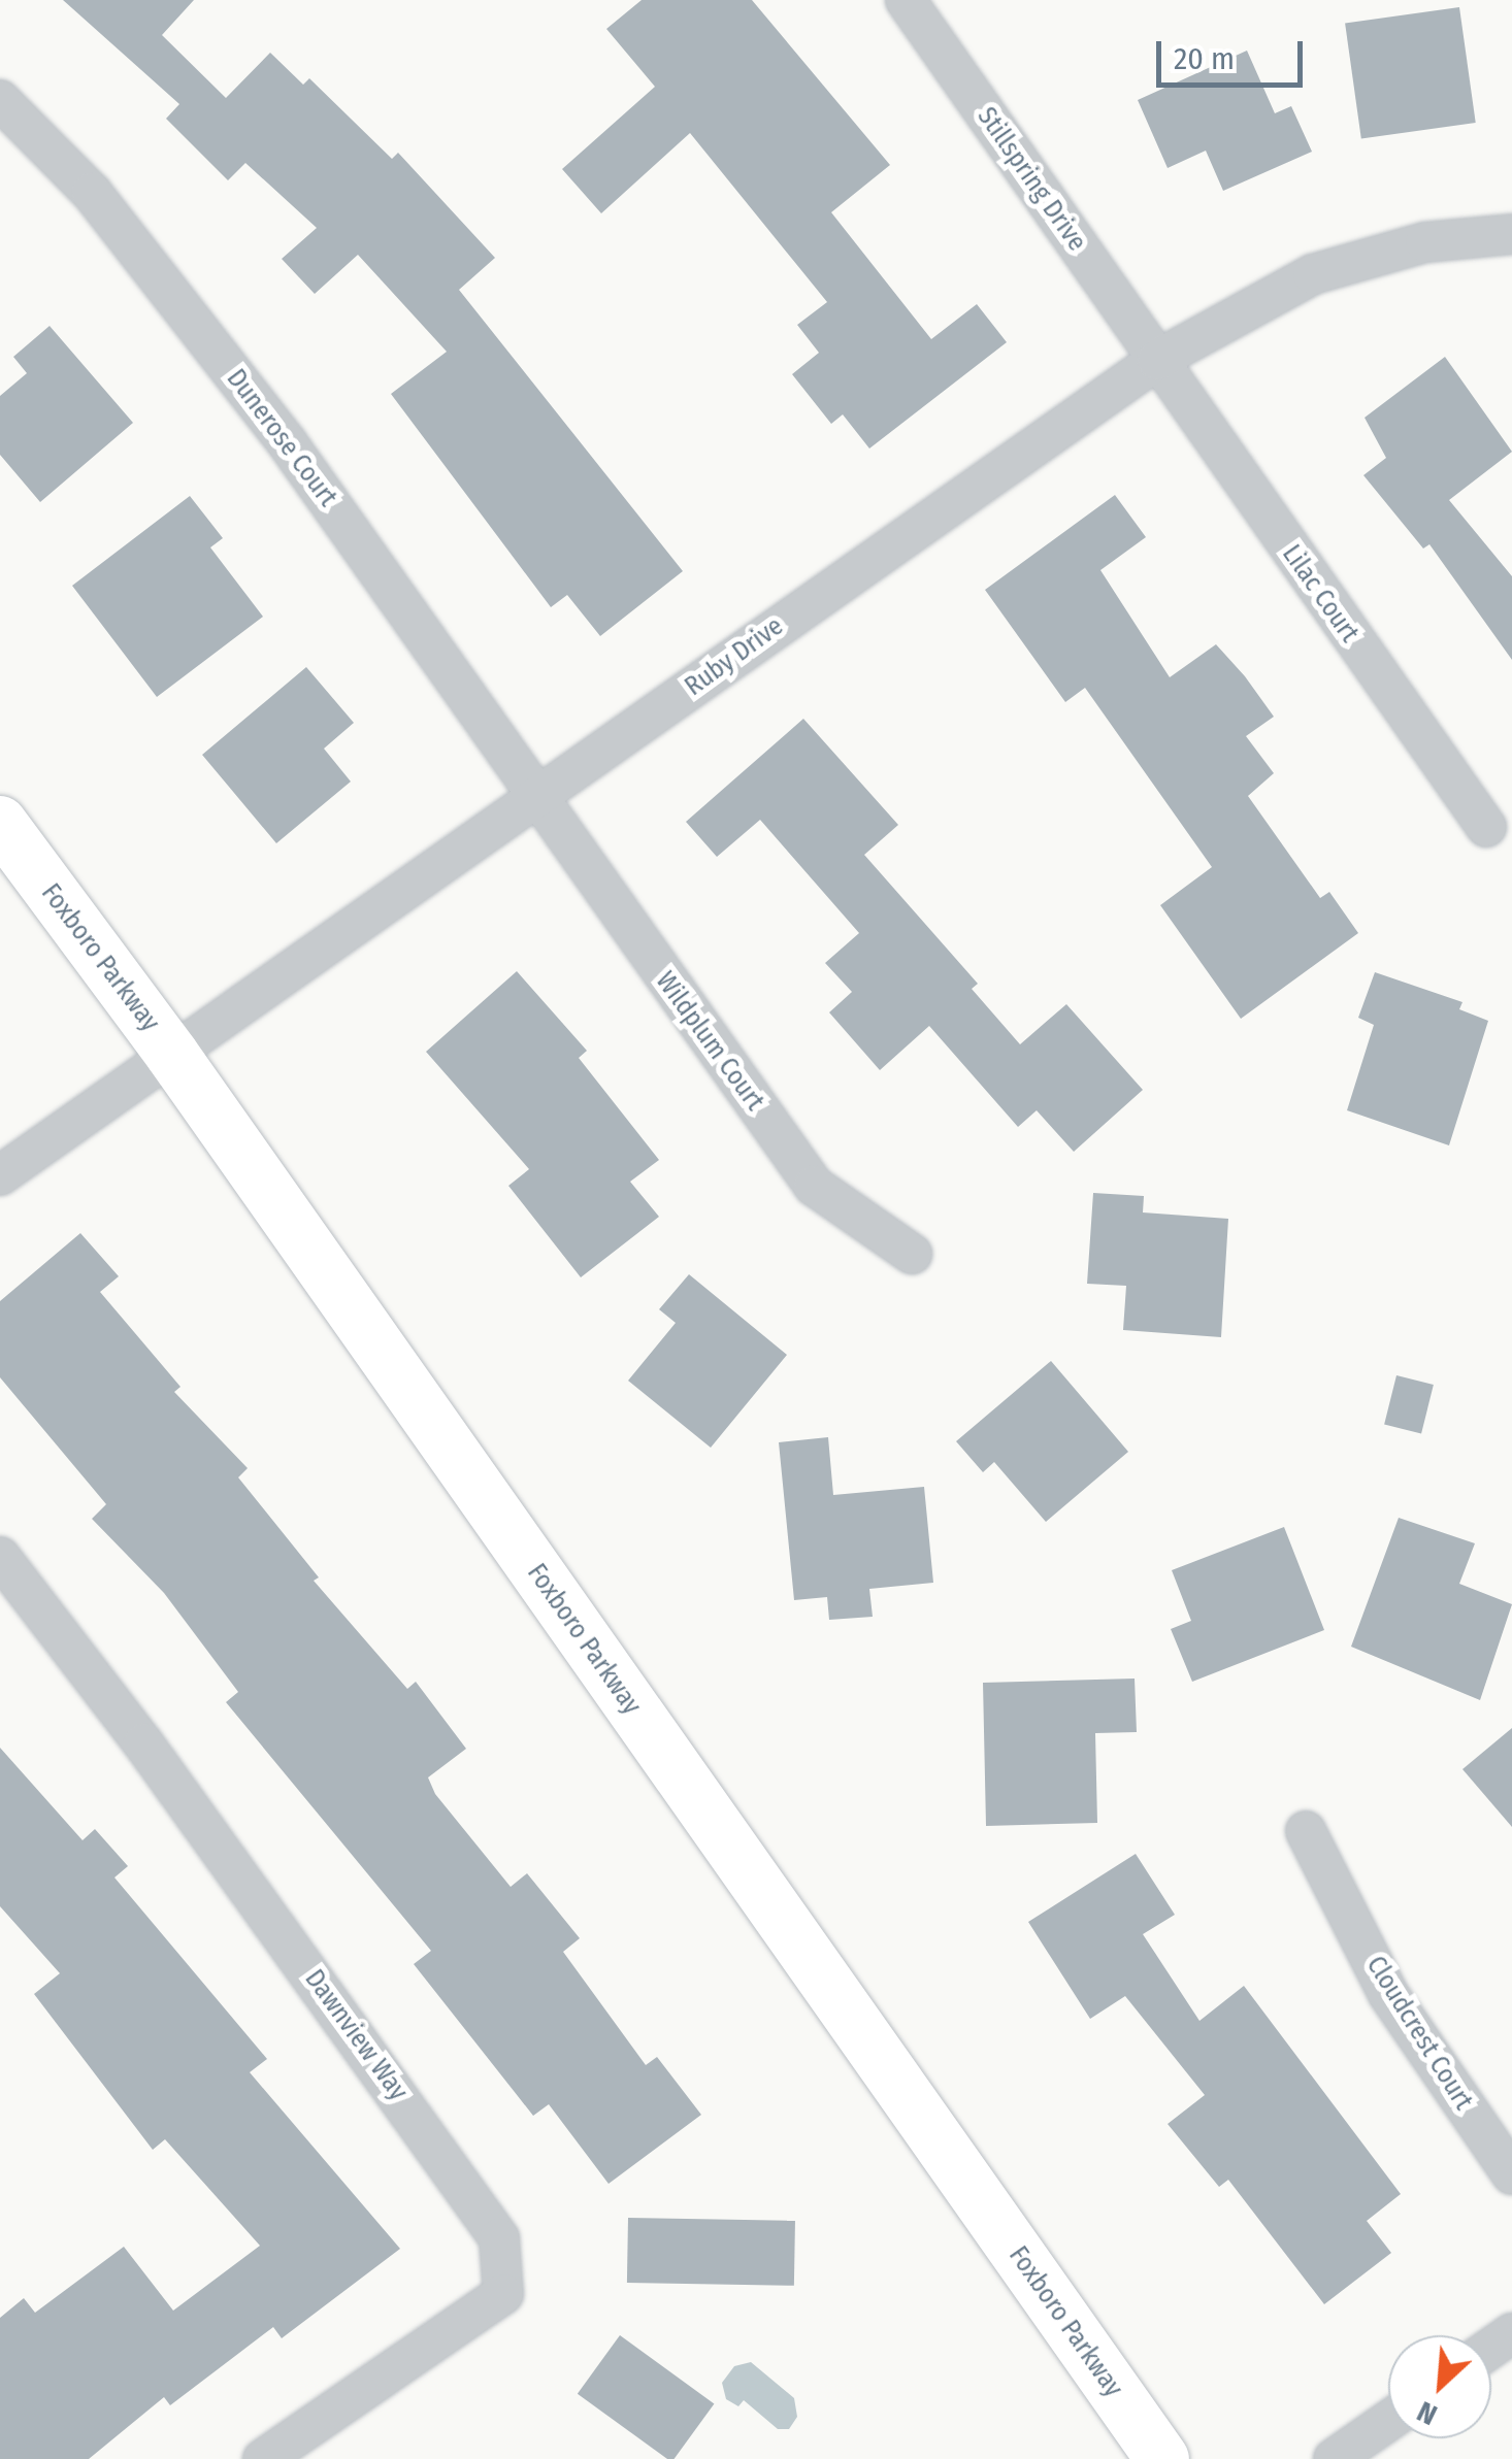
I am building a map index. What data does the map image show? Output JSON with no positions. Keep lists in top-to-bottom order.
{
  "streets": {
    "main road": ["Foxboro Parkway"],
    "street": [
      "Stillspring Drive",
      "Dunerose Court",
      "Lilac Court",
      "Ruby Drive",
      "Wildplum Court",
      "Cloudcrest Court",
      "Dawnview Way"
    ]
  },
  "crossings": [
    ["Stillspring Drive", "Lilac Court"],
    ["Stillspring Drive", "Ruby Drive"],
    ["Dunerose Court", "Ruby Drive"],
    ["Dunerose Court", "Wildplum Court"],
    ["Lilac Court", "Ruby Drive"],
    ["Ruby Drive", "Foxboro Parkway"],
    ["Ruby Drive", "Wildplum Court"]
  ],
  "scale_bar": "20 m",
  "north": "bottom left"
}
